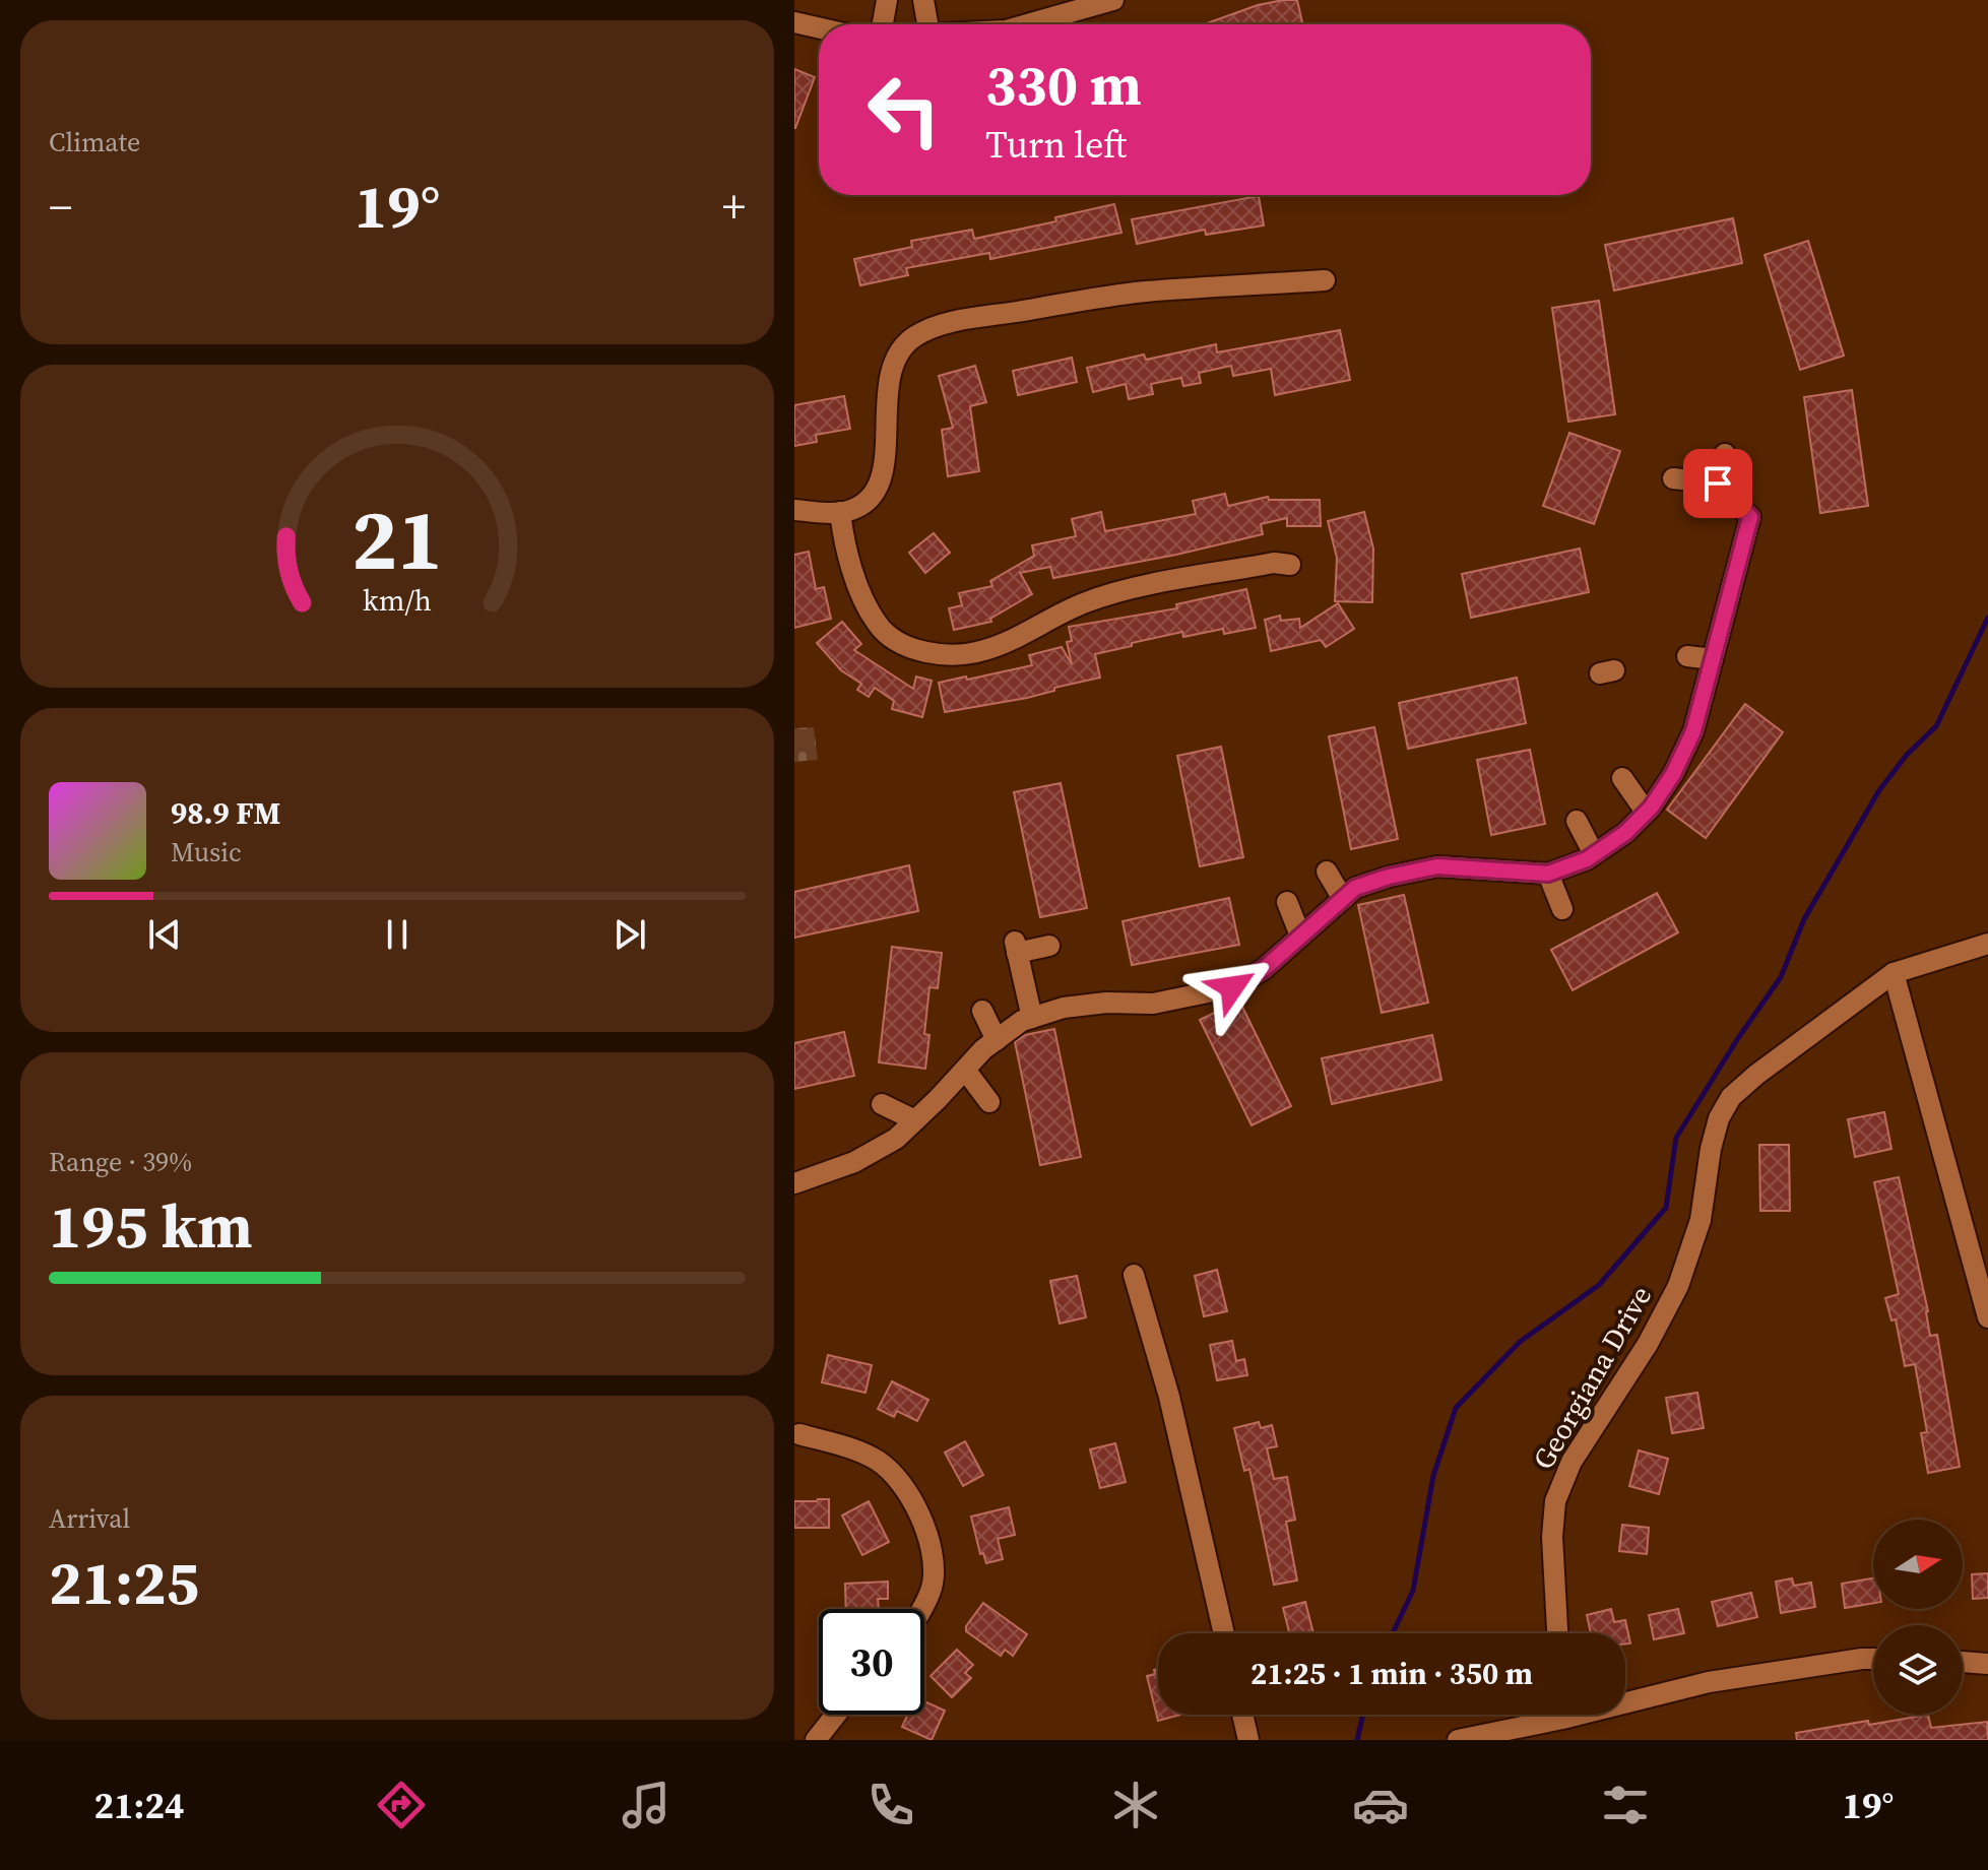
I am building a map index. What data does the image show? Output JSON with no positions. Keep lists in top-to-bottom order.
{
  "streets": {
    "street": ["Georgiana Drive"]
  },
  "north": "right",
  "page": {
    "tile": [
      "Climate",
      ["Range · 39%", "195 km"],
      ["Arrival", "21:25"]
    ],
    "turn": ["330 m", "Turn left"],
    "heat": ["−", "19°", "+"],
    "song": ["98.9 FM", "Music"],
    "limit": "30",
    "trip": "21:25 · 1 min · 350 m",
    "tabs": ["21:24", "19°"],
    "gauge": ["21", "km/h"]
  }
}
